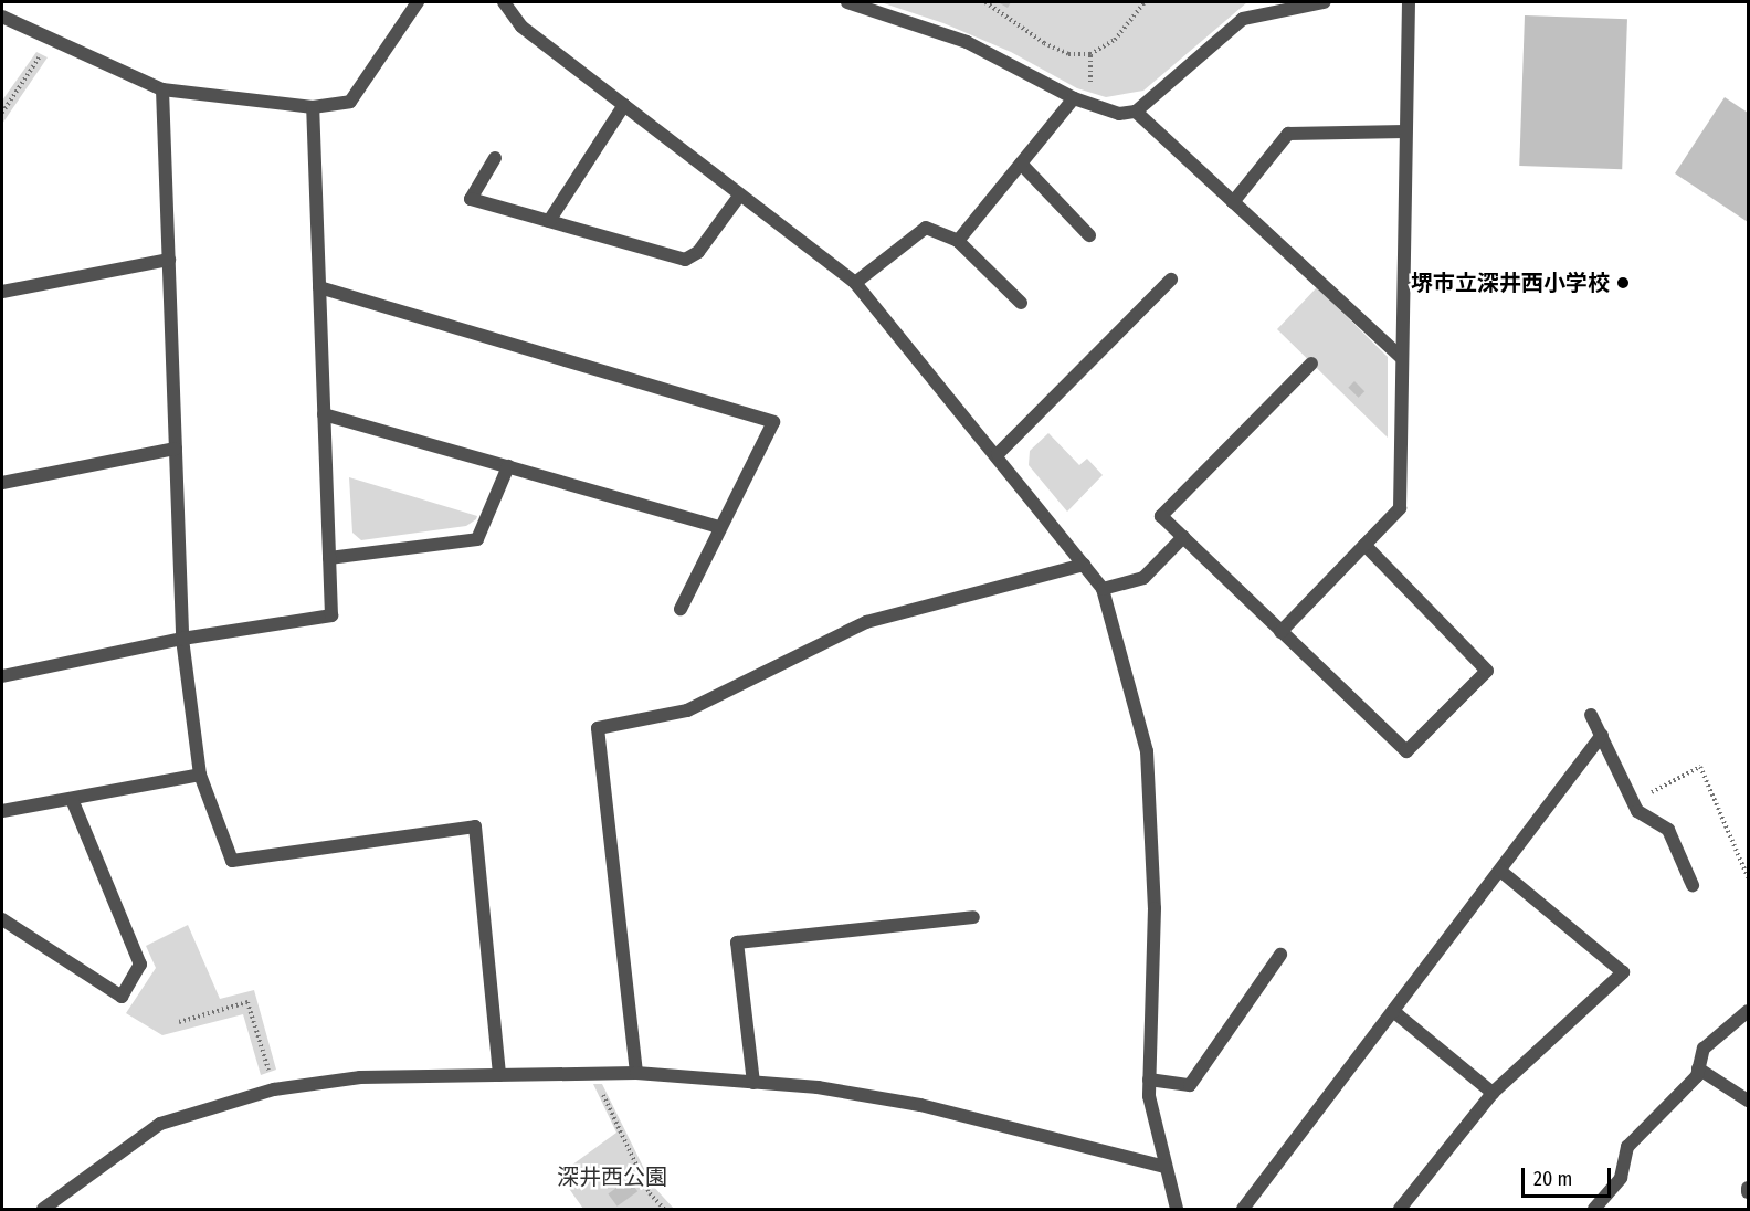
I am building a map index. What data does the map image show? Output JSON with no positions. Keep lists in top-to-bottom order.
{
  "parks": ["深井西公園"],
  "places": ["堺市立深井西小学校"],
  "scale_bar": "20 m"
}
